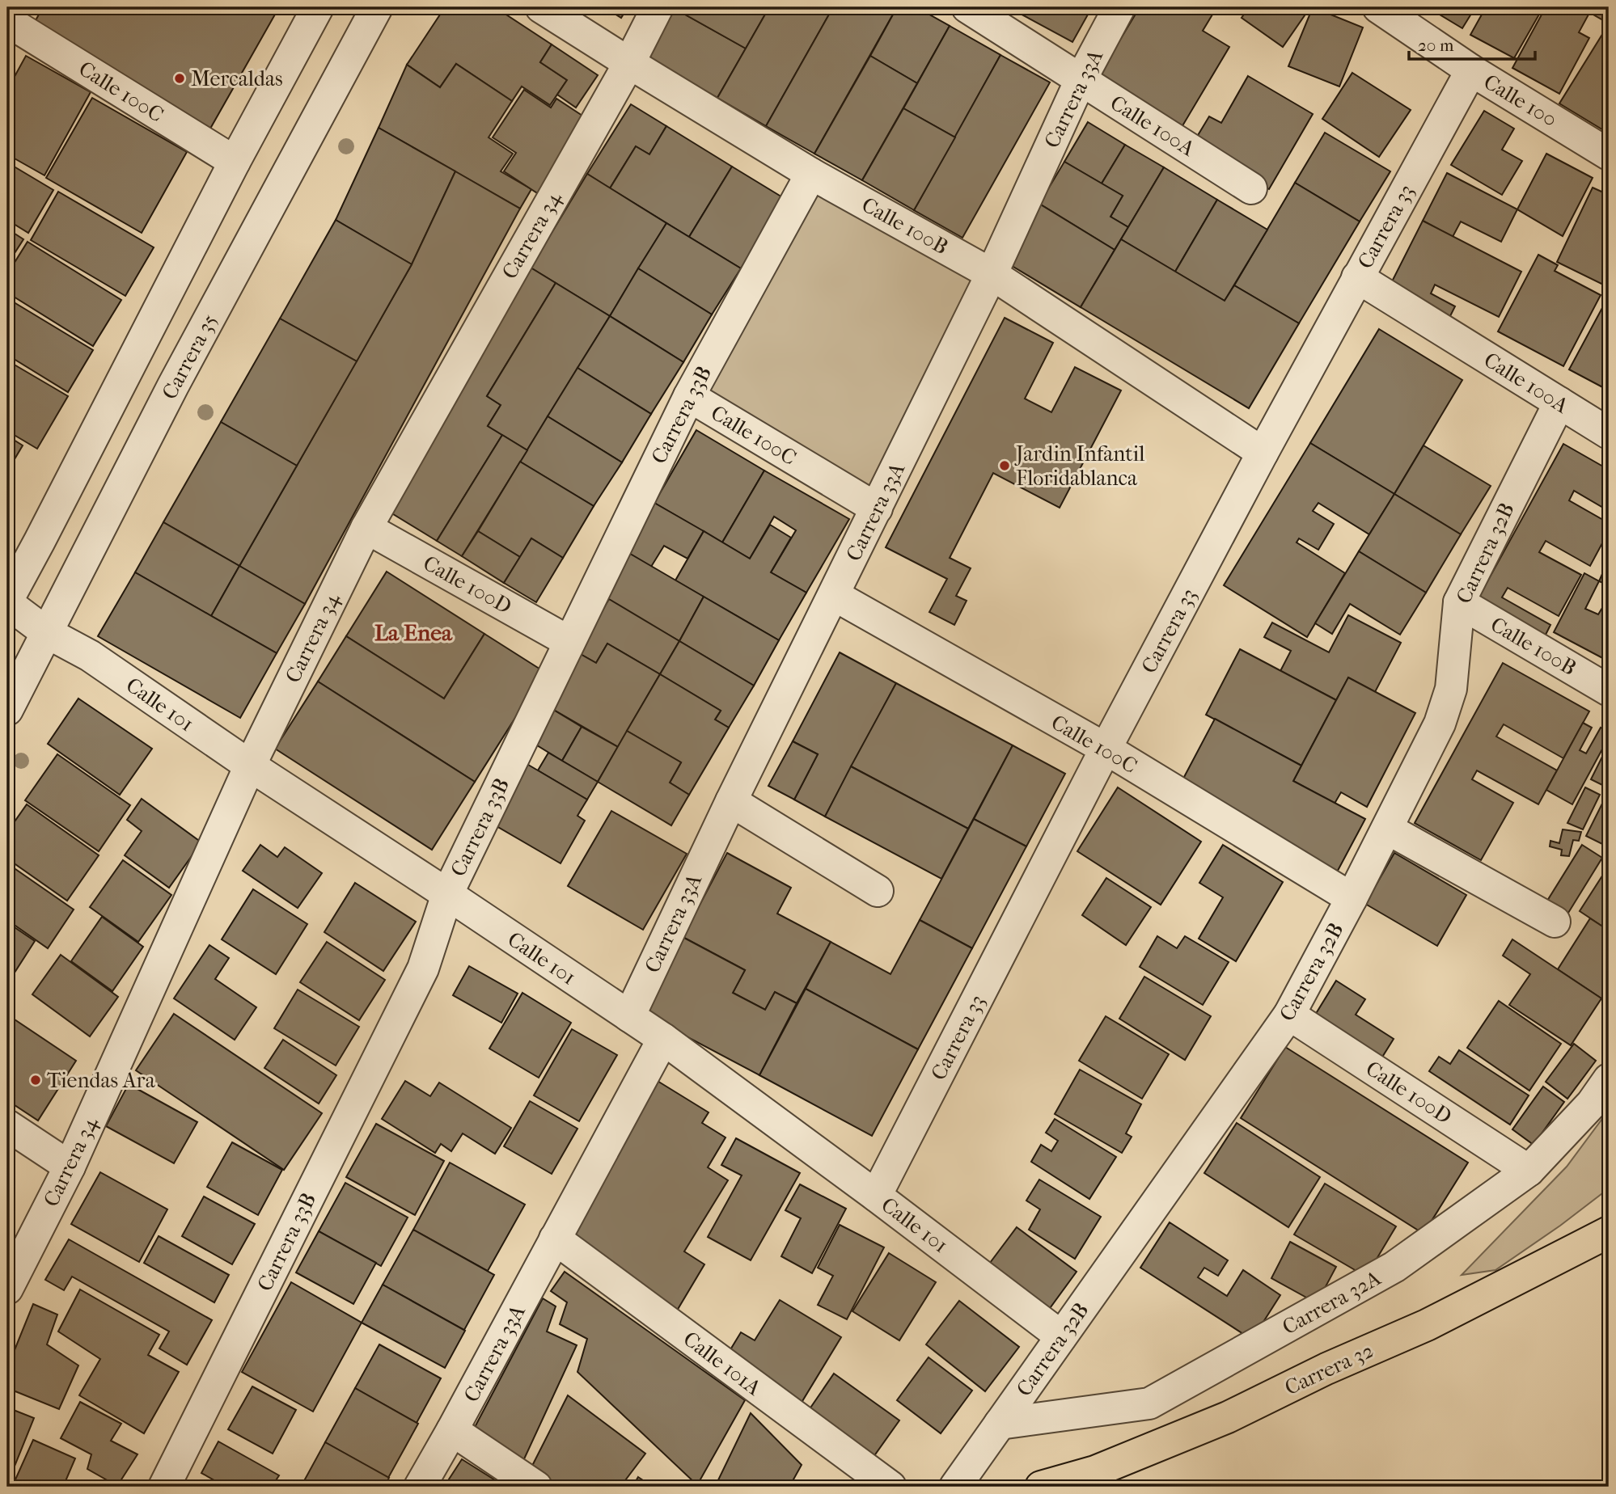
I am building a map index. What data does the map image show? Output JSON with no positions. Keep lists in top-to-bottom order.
{
  "streets": {
    "main road": ["Carrera 32"],
    "street": [
      "Calle 100C",
      "Carrera 33A",
      "Calle 100",
      "Calle 100A",
      "Calle 100B",
      "Carrera 33",
      "Carrera 34",
      "Carrera 35",
      "Carrera 33B",
      "Carrera 32B",
      "Calle 100D",
      "Calle 101",
      "Carrera 32A",
      "Calle 101A"
    ]
  },
  "crossings": [
    ["Calle 100C", "Carrera 33A"],
    ["Calle 100C", "Carrera 33"],
    ["Calle 100C", "Carrera 33B"],
    ["Calle 100C", "Carrera 32B"],
    ["Carrera 33A", "Calle 100A"],
    ["Carrera 33A", "Calle 100B"],
    ["Carrera 33A", "Calle 101"],
    ["Carrera 33A", "Calle 101A"],
    ["Calle 100", "Carrera 33"],
    ["Calle 100A", "Carrera 33"],
    ["Calle 100A", "Carrera 32B"],
    ["Calle 100B", "Carrera 33"],
    ["Calle 100B", "Carrera 34"],
    ["Calle 100B", "Carrera 33B"],
    ["Calle 100B", "Carrera 32B"],
    ["Carrera 33", "Calle 101"],
    ["Carrera 34", "Calle 100D"],
    ["Carrera 34", "Calle 101"],
    ["Carrera 35", "Calle 101"],
    ["Carrera 33B", "Calle 100D"],
    ["Carrera 33B", "Calle 101"],
    ["Carrera 32B", "Calle 100D"],
    ["Carrera 32B", "Calle 101"],
    ["Carrera 32B", "Carrera 32A"],
    ["Calle 100D", "Carrera 32A"]
  ],
  "districts": ["La Enea"],
  "places": ["Mercaldas", "Jardin Infantil Floridablanca", "Tiendas Ara"],
  "scale_bar": "20 m"
}
